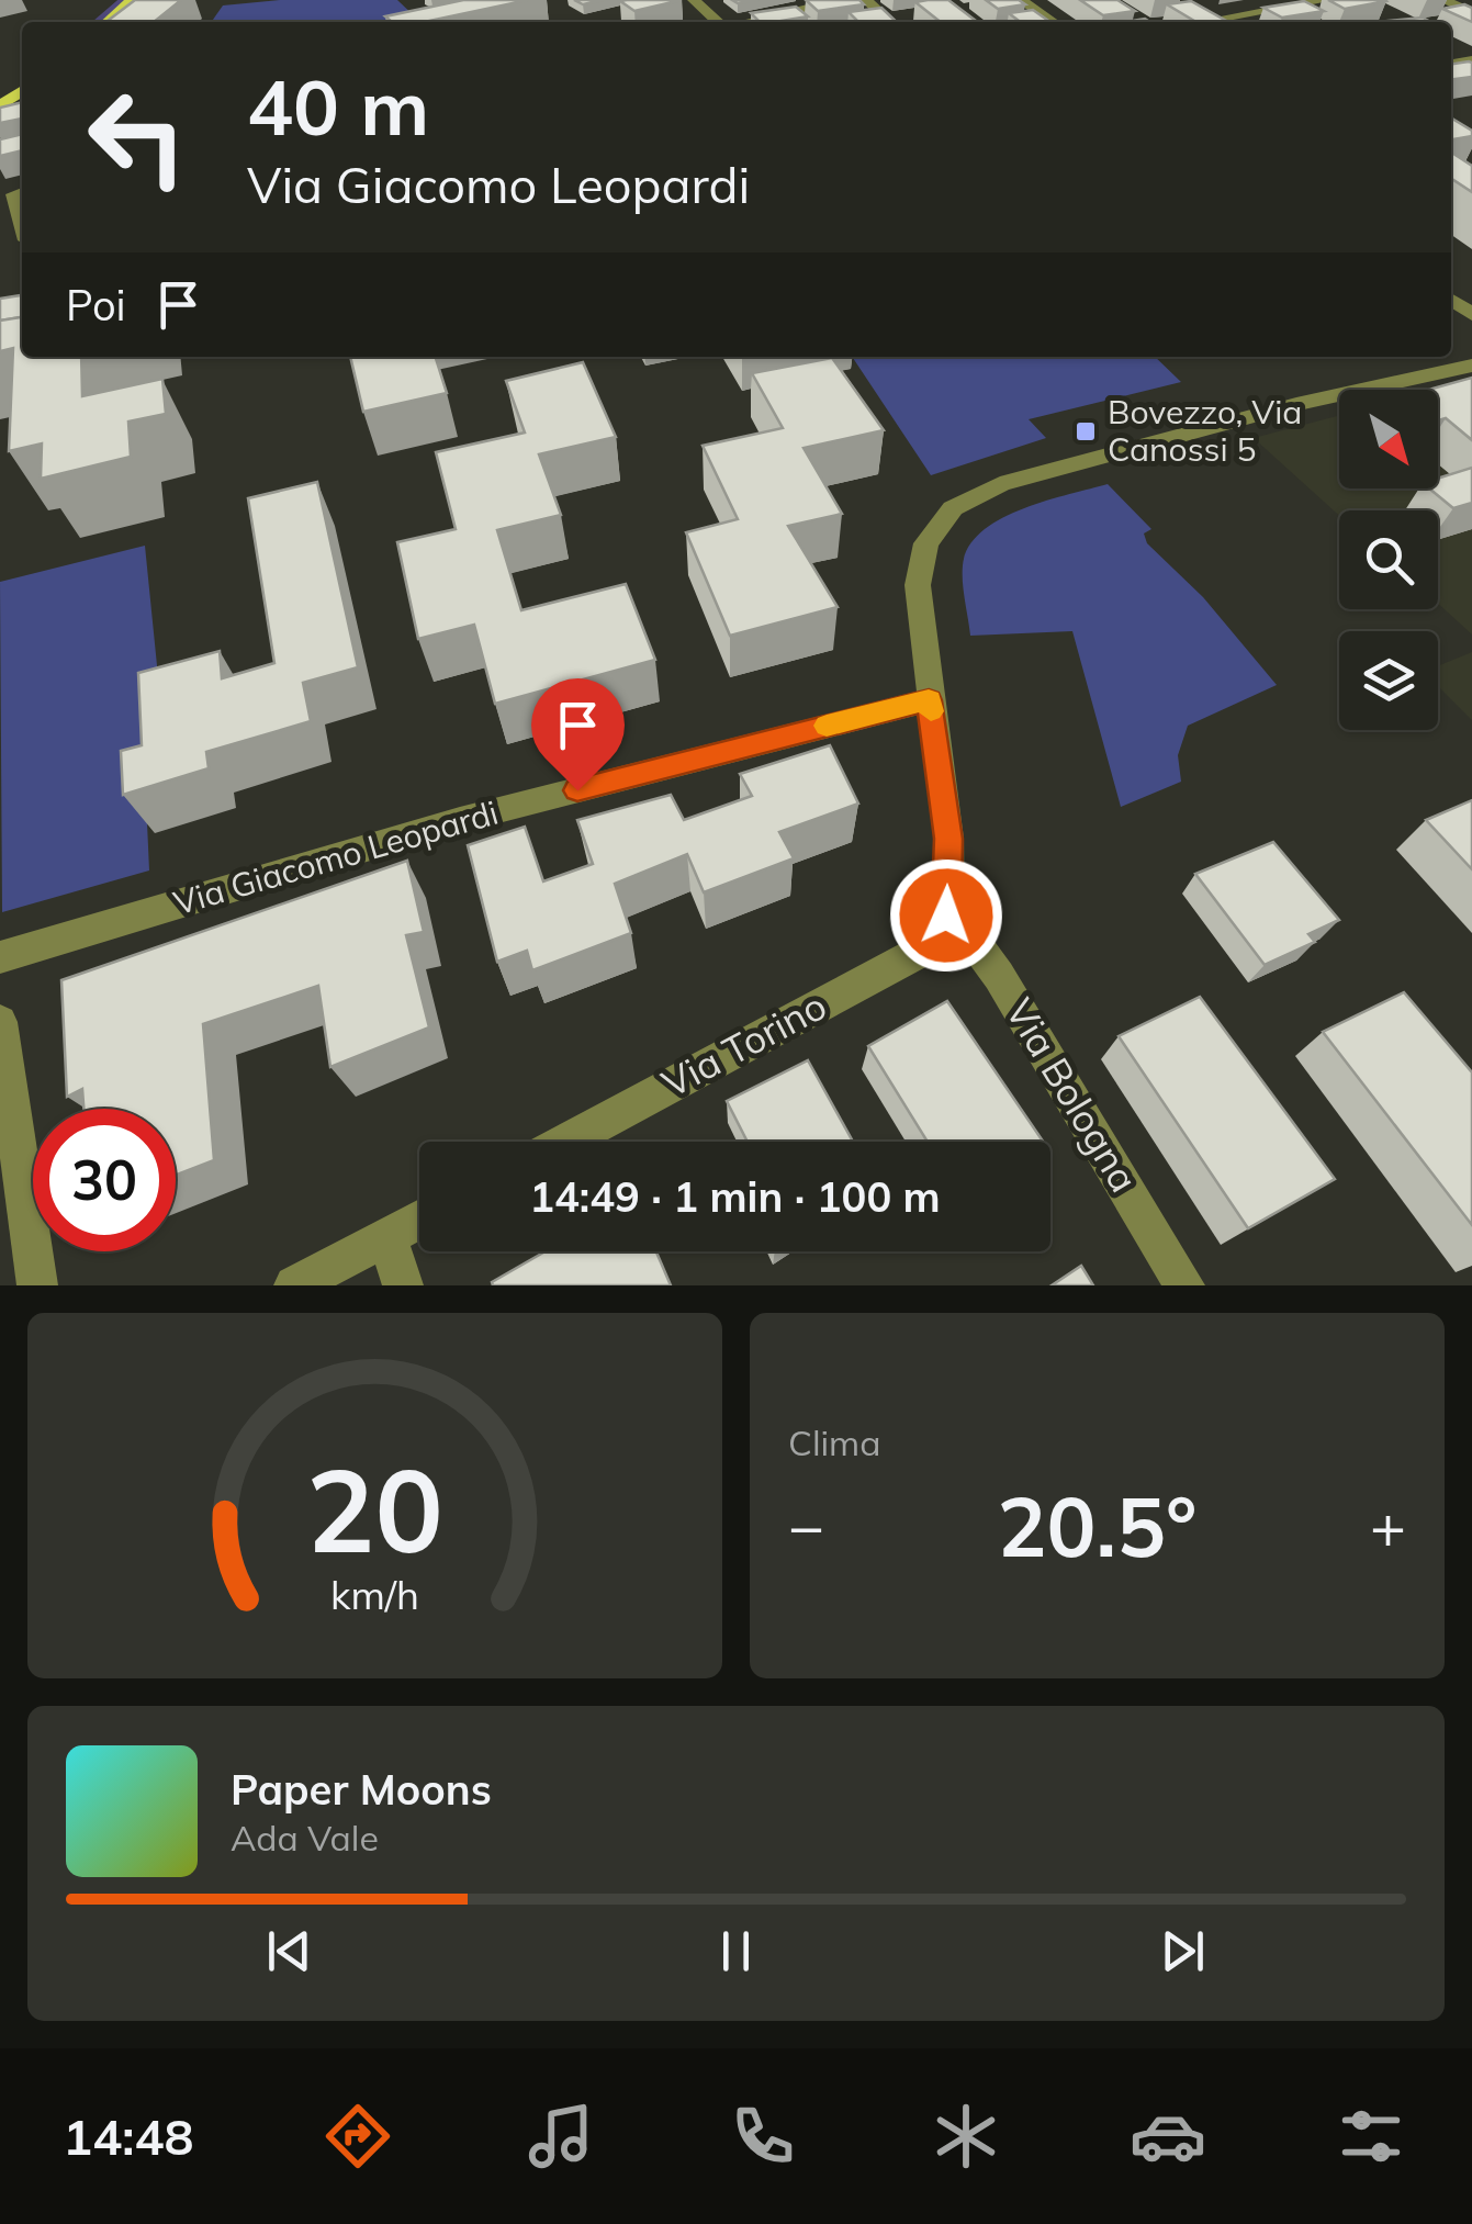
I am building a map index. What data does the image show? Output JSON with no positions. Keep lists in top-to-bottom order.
{
  "streets": {
    "street": ["Via Giacomo Leopardi", "Via Torino", "Via Bologna"]
  },
  "crossings": [
    ["Via Torino", "Via Bologna"]
  ],
  "places": {
    "transit": ["Bovezzo, Via Canossi 5"]
  },
  "north": "bottom right",
  "page": {
    "turn": ["40 m", "Via Giacomo Leopardi"],
    "then": "Poi",
    "limit": "30",
    "trip": "14:49 · 1 min · 100 m",
    "tile": "Clima",
    "heat": ["−", "20.5°", "+"],
    "song": ["Paper Moons", "Ada Vale"],
    "tabs": "14:48",
    "gauge": ["20", "km/h"]
  }
}
